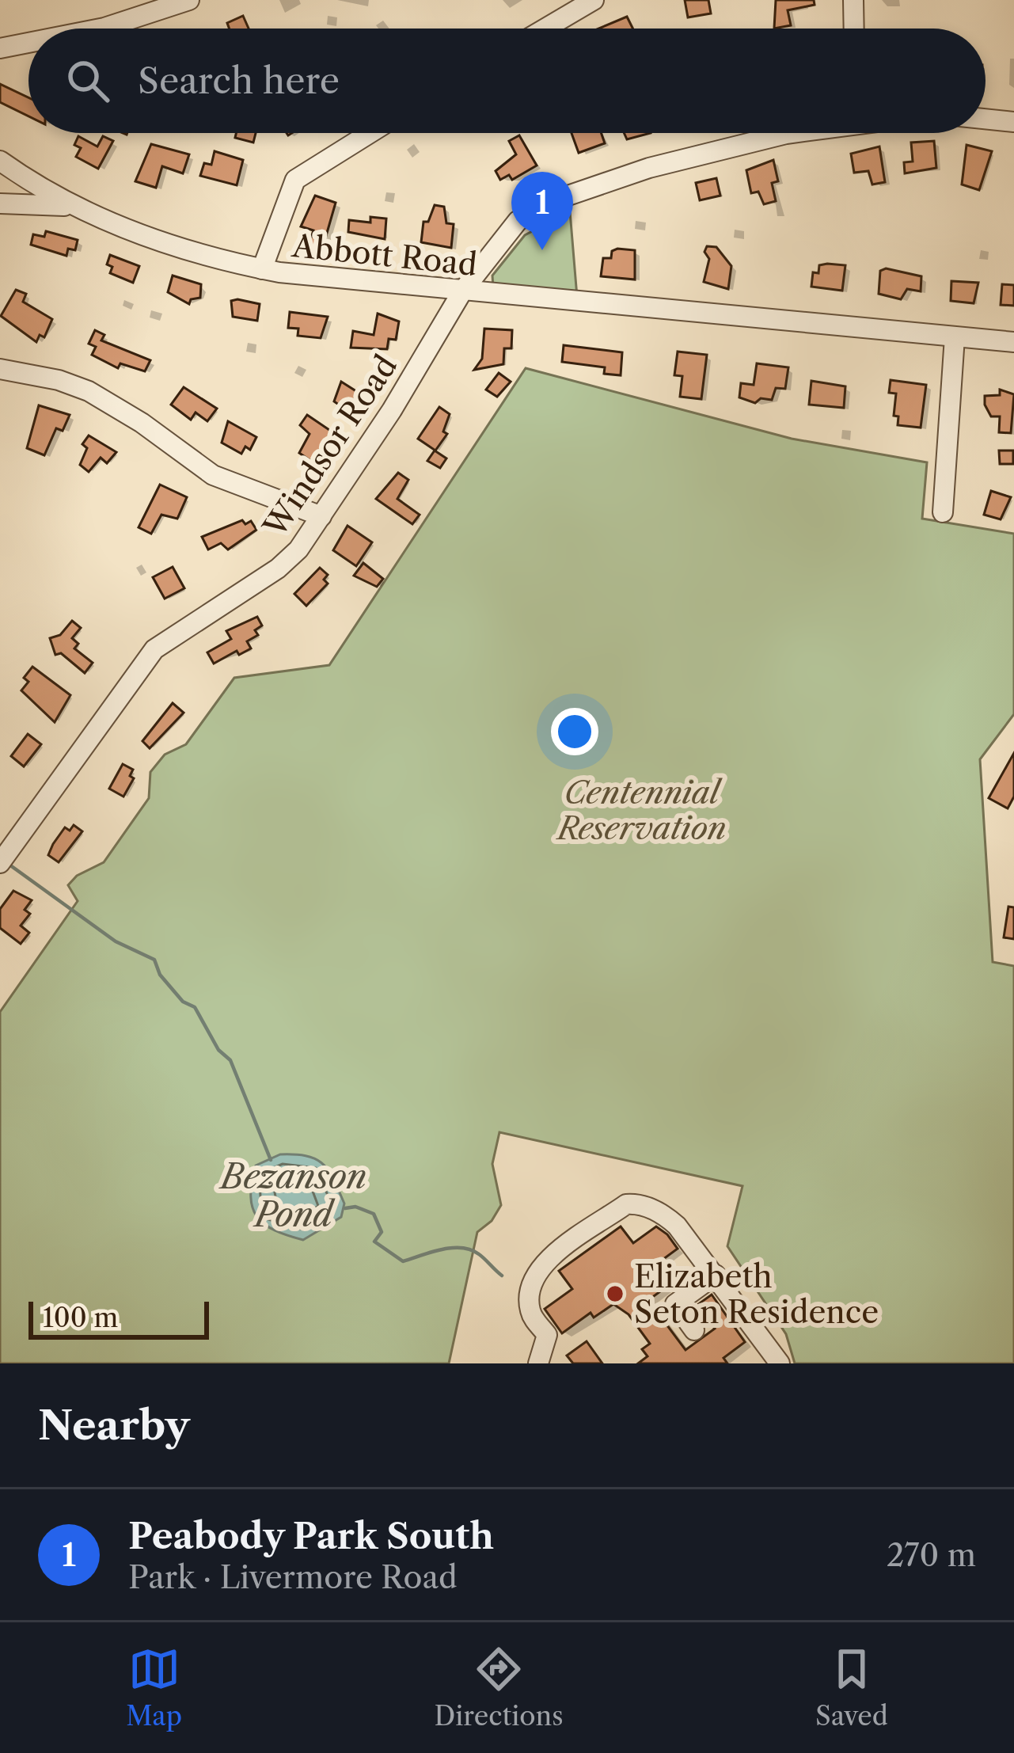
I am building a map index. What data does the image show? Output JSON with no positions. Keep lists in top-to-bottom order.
{
  "streets": {
    "street": ["Abbott Road", "Windsor Road"]
  },
  "crossings": [
    ["Abbott Road", "Windsor Road"]
  ],
  "water": ["Bezanson Pond"],
  "parks": ["Centennial Reservation"],
  "places": ["Elizabeth Seton Residence"],
  "scale_bar": "100 m",
  "page": {
    "search": "Search here",
    "pins": "1",
    "scale": "100 m",
    "heading": "Nearby",
    "list": [
      {
        "mark": "1",
        "name": "Peabody Park South",
        "note": "Park · Livermore Road",
        "value": "270 m"
      }
    ],
    "nav": ["Map", "Directions", "Saved"]
  }
}
